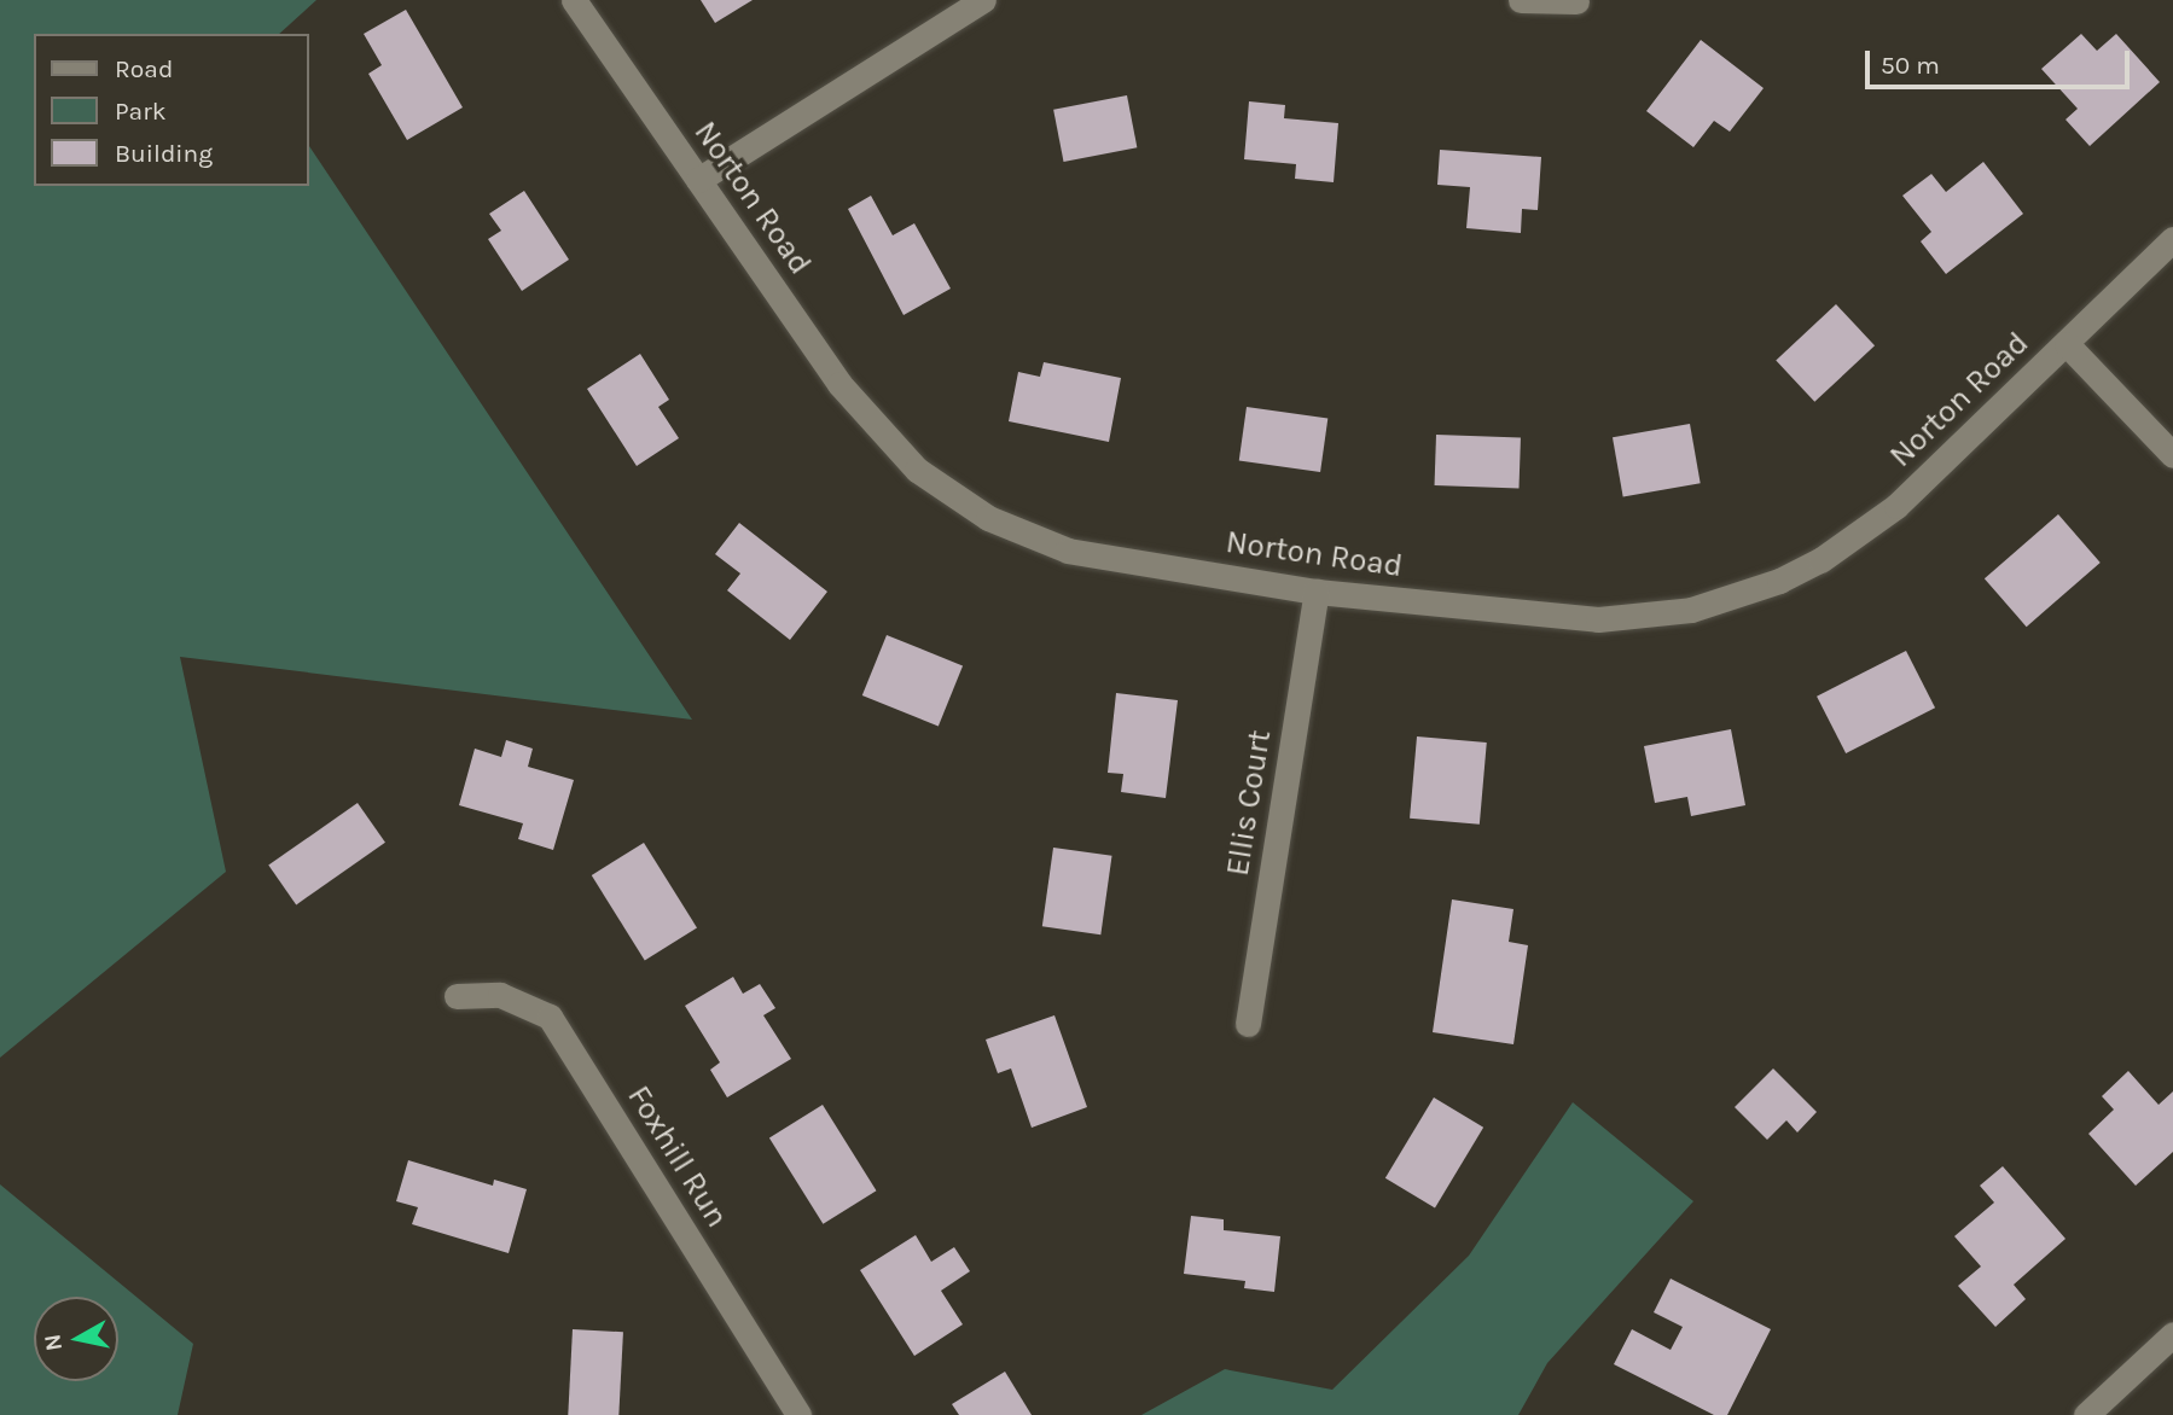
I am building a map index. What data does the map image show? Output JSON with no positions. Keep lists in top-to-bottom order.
{
  "streets": {
    "street": ["Norton Road", "Ellis Court", "Foxhill Run"]
  },
  "crossings": [
    ["Norton Road", "Ellis Court"]
  ],
  "legend": ["Road", "Park", "Building"],
  "scale_bar": "50 m",
  "north": "left"
}
